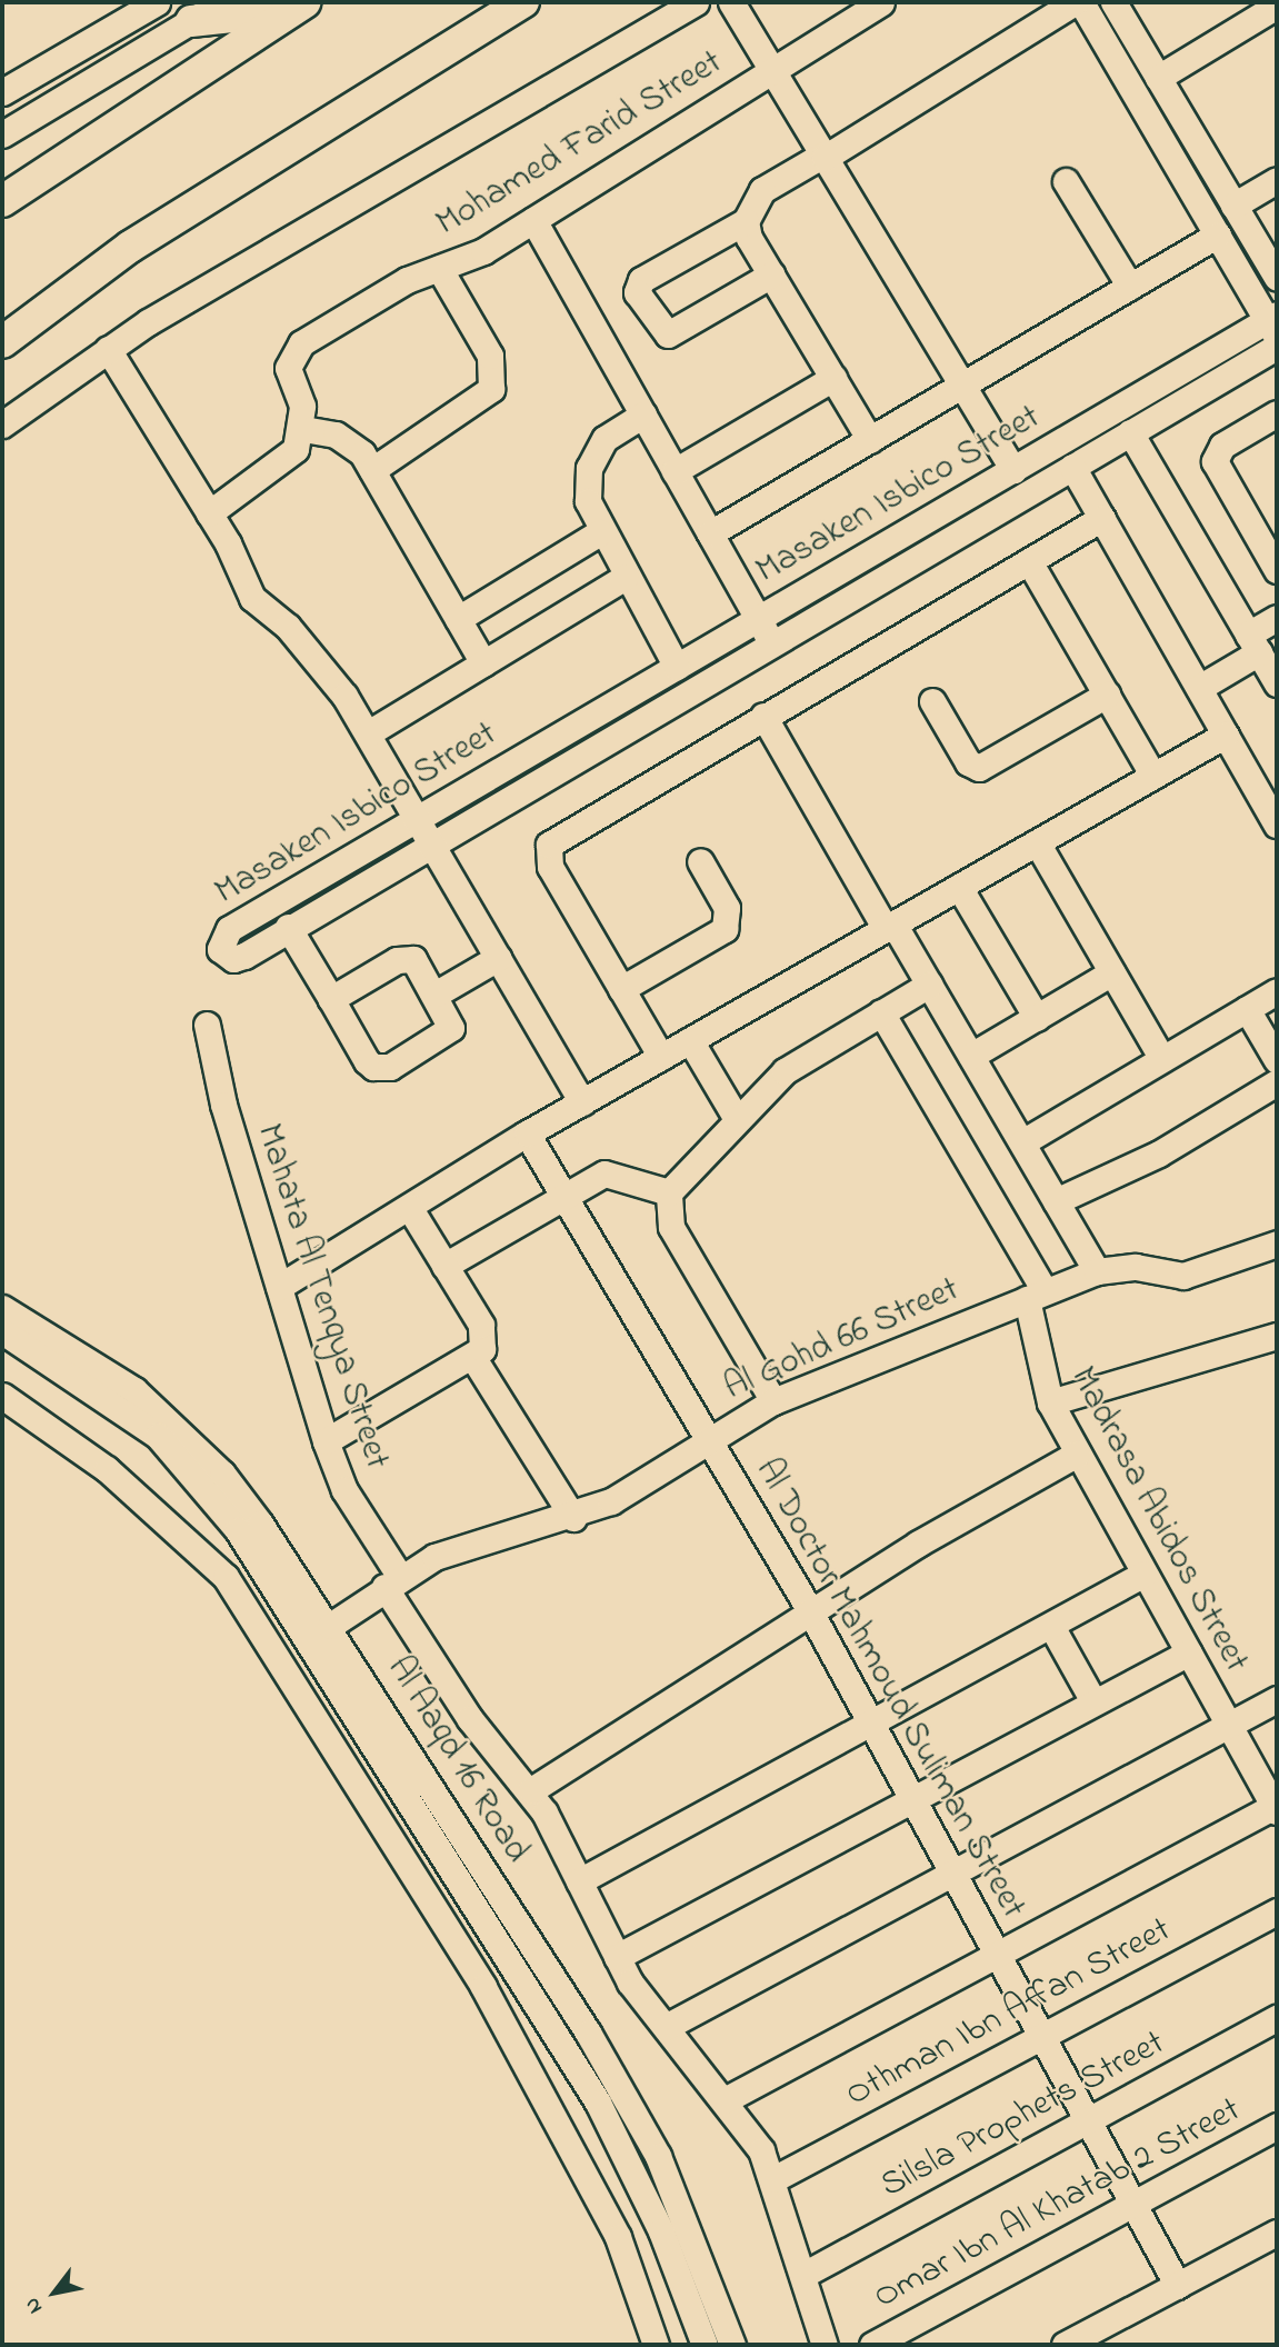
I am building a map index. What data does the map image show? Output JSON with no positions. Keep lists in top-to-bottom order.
{
  "streets": {
    "street": [
      "Mohamed Farid Street",
      "Masaken Isbico Street",
      "Mahata Al Tenqya Street",
      "Al Gohd 66 Street",
      "Madrasa Abidos Street",
      "Al Doctor Mahmoud Suliman Street",
      "Al Aaqd 16 Road",
      "Othman Ibn Affan Street",
      "Silsla Prophets Street",
      "Omar Ibn Al Khatab 2 Street"
    ]
  },
  "crossings": [
    ["Mahata Al Tenqya Street", "Al Gohd 66 Street"],
    ["Mahata Al Tenqya Street", "Othman Ibn Affan Street"],
    ["Mahata Al Tenqya Street", "Silsla Prophets Street"],
    ["Al Gohd 66 Street", "Madrasa Abidos Street"],
    ["Al Gohd 66 Street", "Al Doctor Mahmoud Suliman Street"],
    ["Al Gohd 66 Street", "Al Aaqd 16 Road"],
    ["Al Doctor Mahmoud Suliman Street", "Othman Ibn Affan Street"],
    ["Al Doctor Mahmoud Suliman Street", "Silsla Prophets Street"],
    ["Al Doctor Mahmoud Suliman Street", "Omar Ibn Al Khatab 2 Street"]
  ],
  "north": "bottom left"
}
